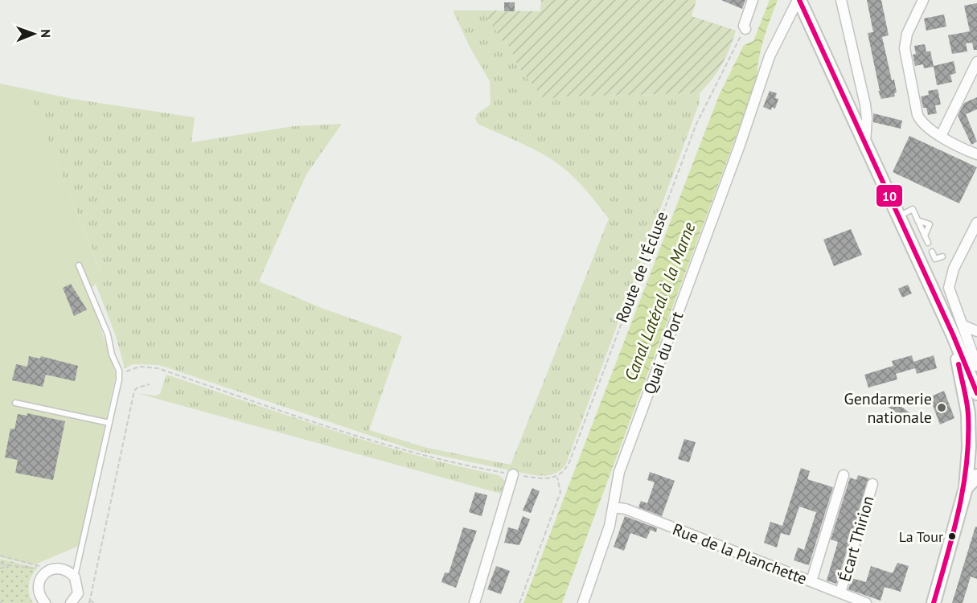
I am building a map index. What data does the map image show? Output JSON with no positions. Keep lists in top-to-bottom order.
{
  "streets": {
    "street": ["Quai du Port", "Écart Thirion", "Rue de la Planchette"],
    "path": ["Route de l'Écluse"]
  },
  "crossings": [
    ["Quai du Port", "Rue de la Planchette"],
    ["Écart Thirion", "Rue de la Planchette"]
  ],
  "water": ["Canal Latéral à la Marne"],
  "places": ["Gendarmerie nationale", "La Tour"],
  "lines": ["transit line 10"],
  "north": "right"
}
